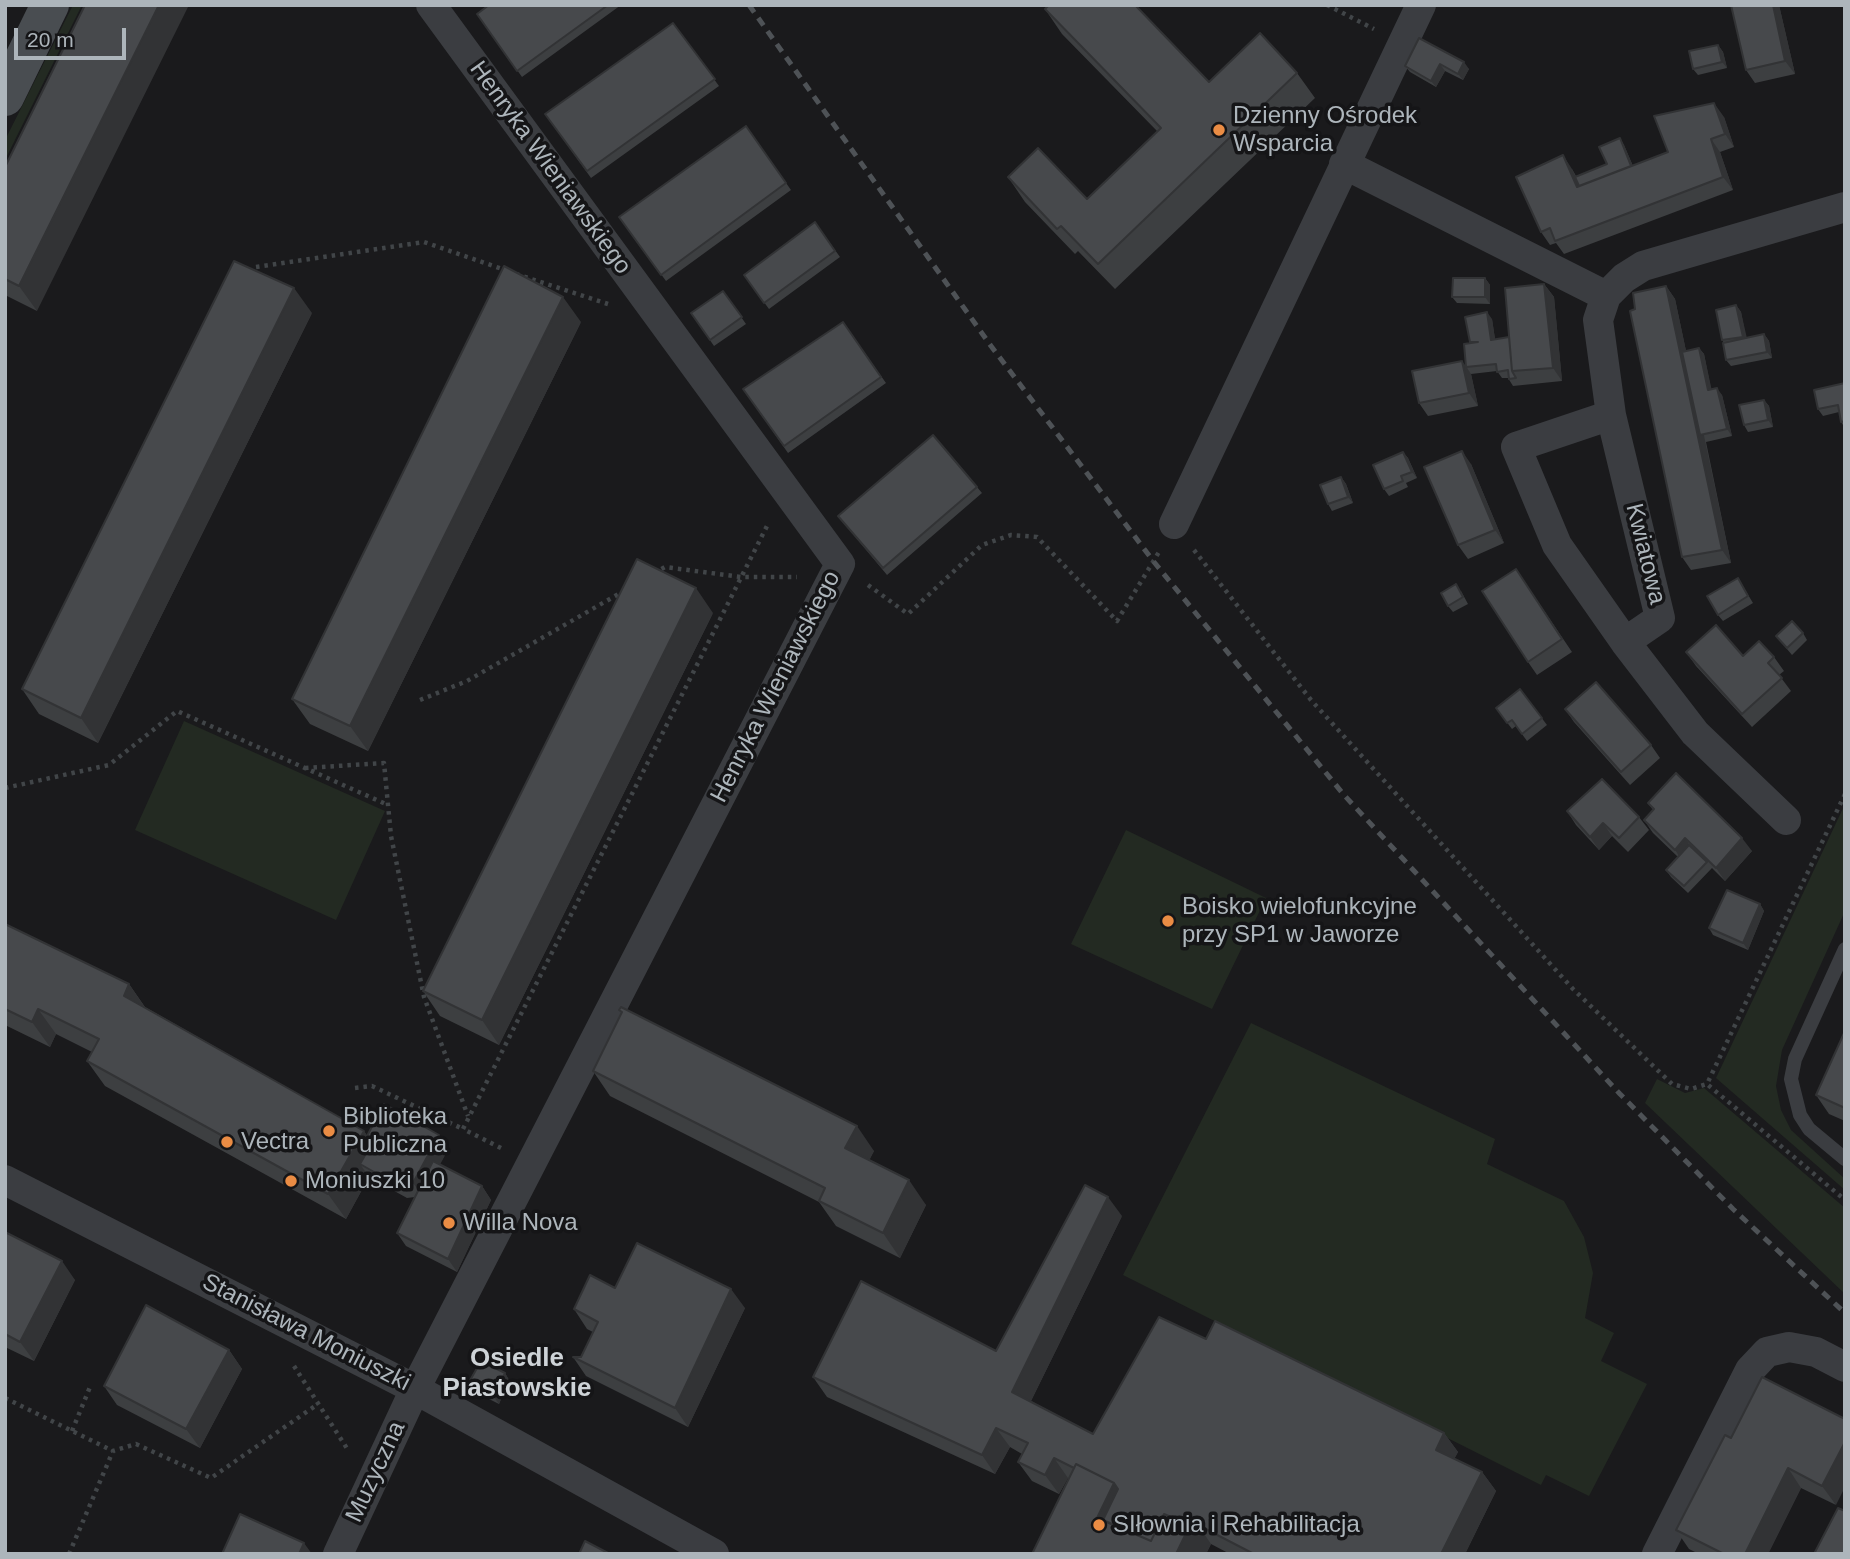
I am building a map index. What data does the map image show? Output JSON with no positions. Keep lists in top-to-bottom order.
{
  "streets": {
    "street": [
      "Henryka Wieniawskiego",
      "Kwiatowa",
      "Stanisława Moniuszki",
      "Muzyczna"
    ]
  },
  "crossings": [
    ["Henryka Wieniawskiego", "Stanisława Moniuszki"],
    ["Henryka Wieniawskiego", "Muzyczna"],
    ["Stanisława Moniuszki", "Muzyczna"]
  ],
  "districts": ["Osiedle Piastowskie"],
  "places": [
    "Dzienny Ośrodek Wsparcia",
    "Boisko wielofunkcyjne przy SP1 w Jaworze",
    "Biblioteka Publiczna",
    "Vectra",
    "Moniuszki 10",
    "Willa Nova",
    "SIłownia i Rehabilitacja"
  ],
  "scale_bar": "20 m"
}
